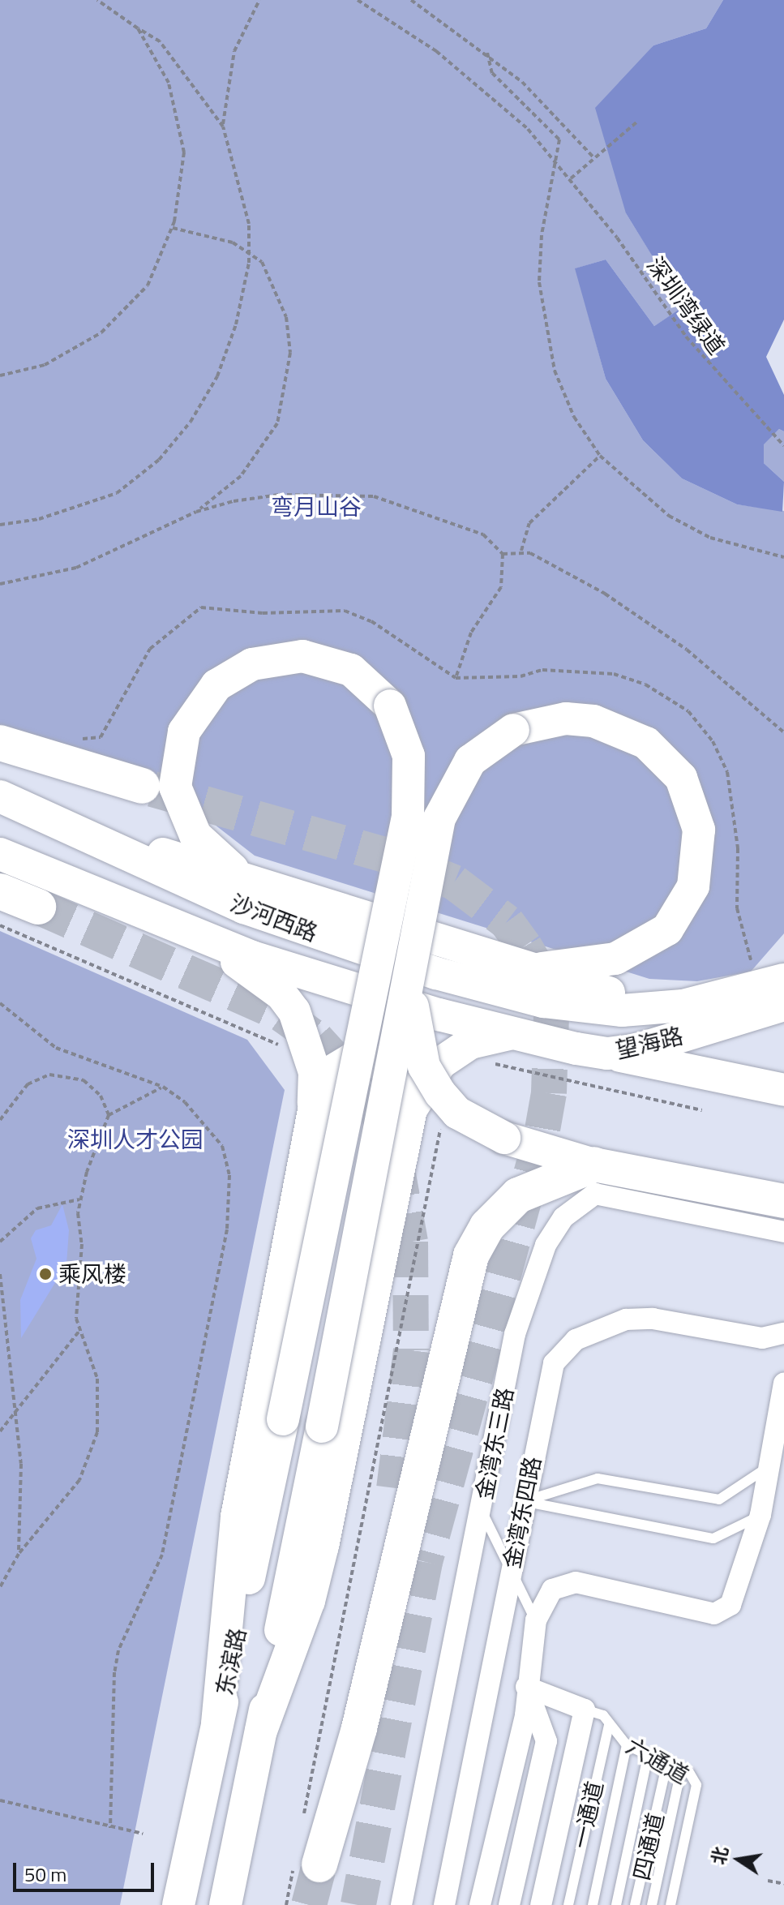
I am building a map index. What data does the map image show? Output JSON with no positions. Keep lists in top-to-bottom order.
{
  "streets": {
    "main road": ["沙河西路", "望海路", "东滨路"],
    "street": ["金湾东三路", "金湾东四路"],
    "lane": ["六通道", "一通道", "四通道"],
    "path": ["深圳湾绿道"]
  },
  "crossings": [
    ["沙河西路", "望海路"],
    ["六通道", "一通道"],
    ["六通道", "四通道"]
  ],
  "parks": ["弯月山谷", "深圳人才公园"],
  "places": ["乘风楼"],
  "scale_bar": "50 m",
  "north": "left"
}
